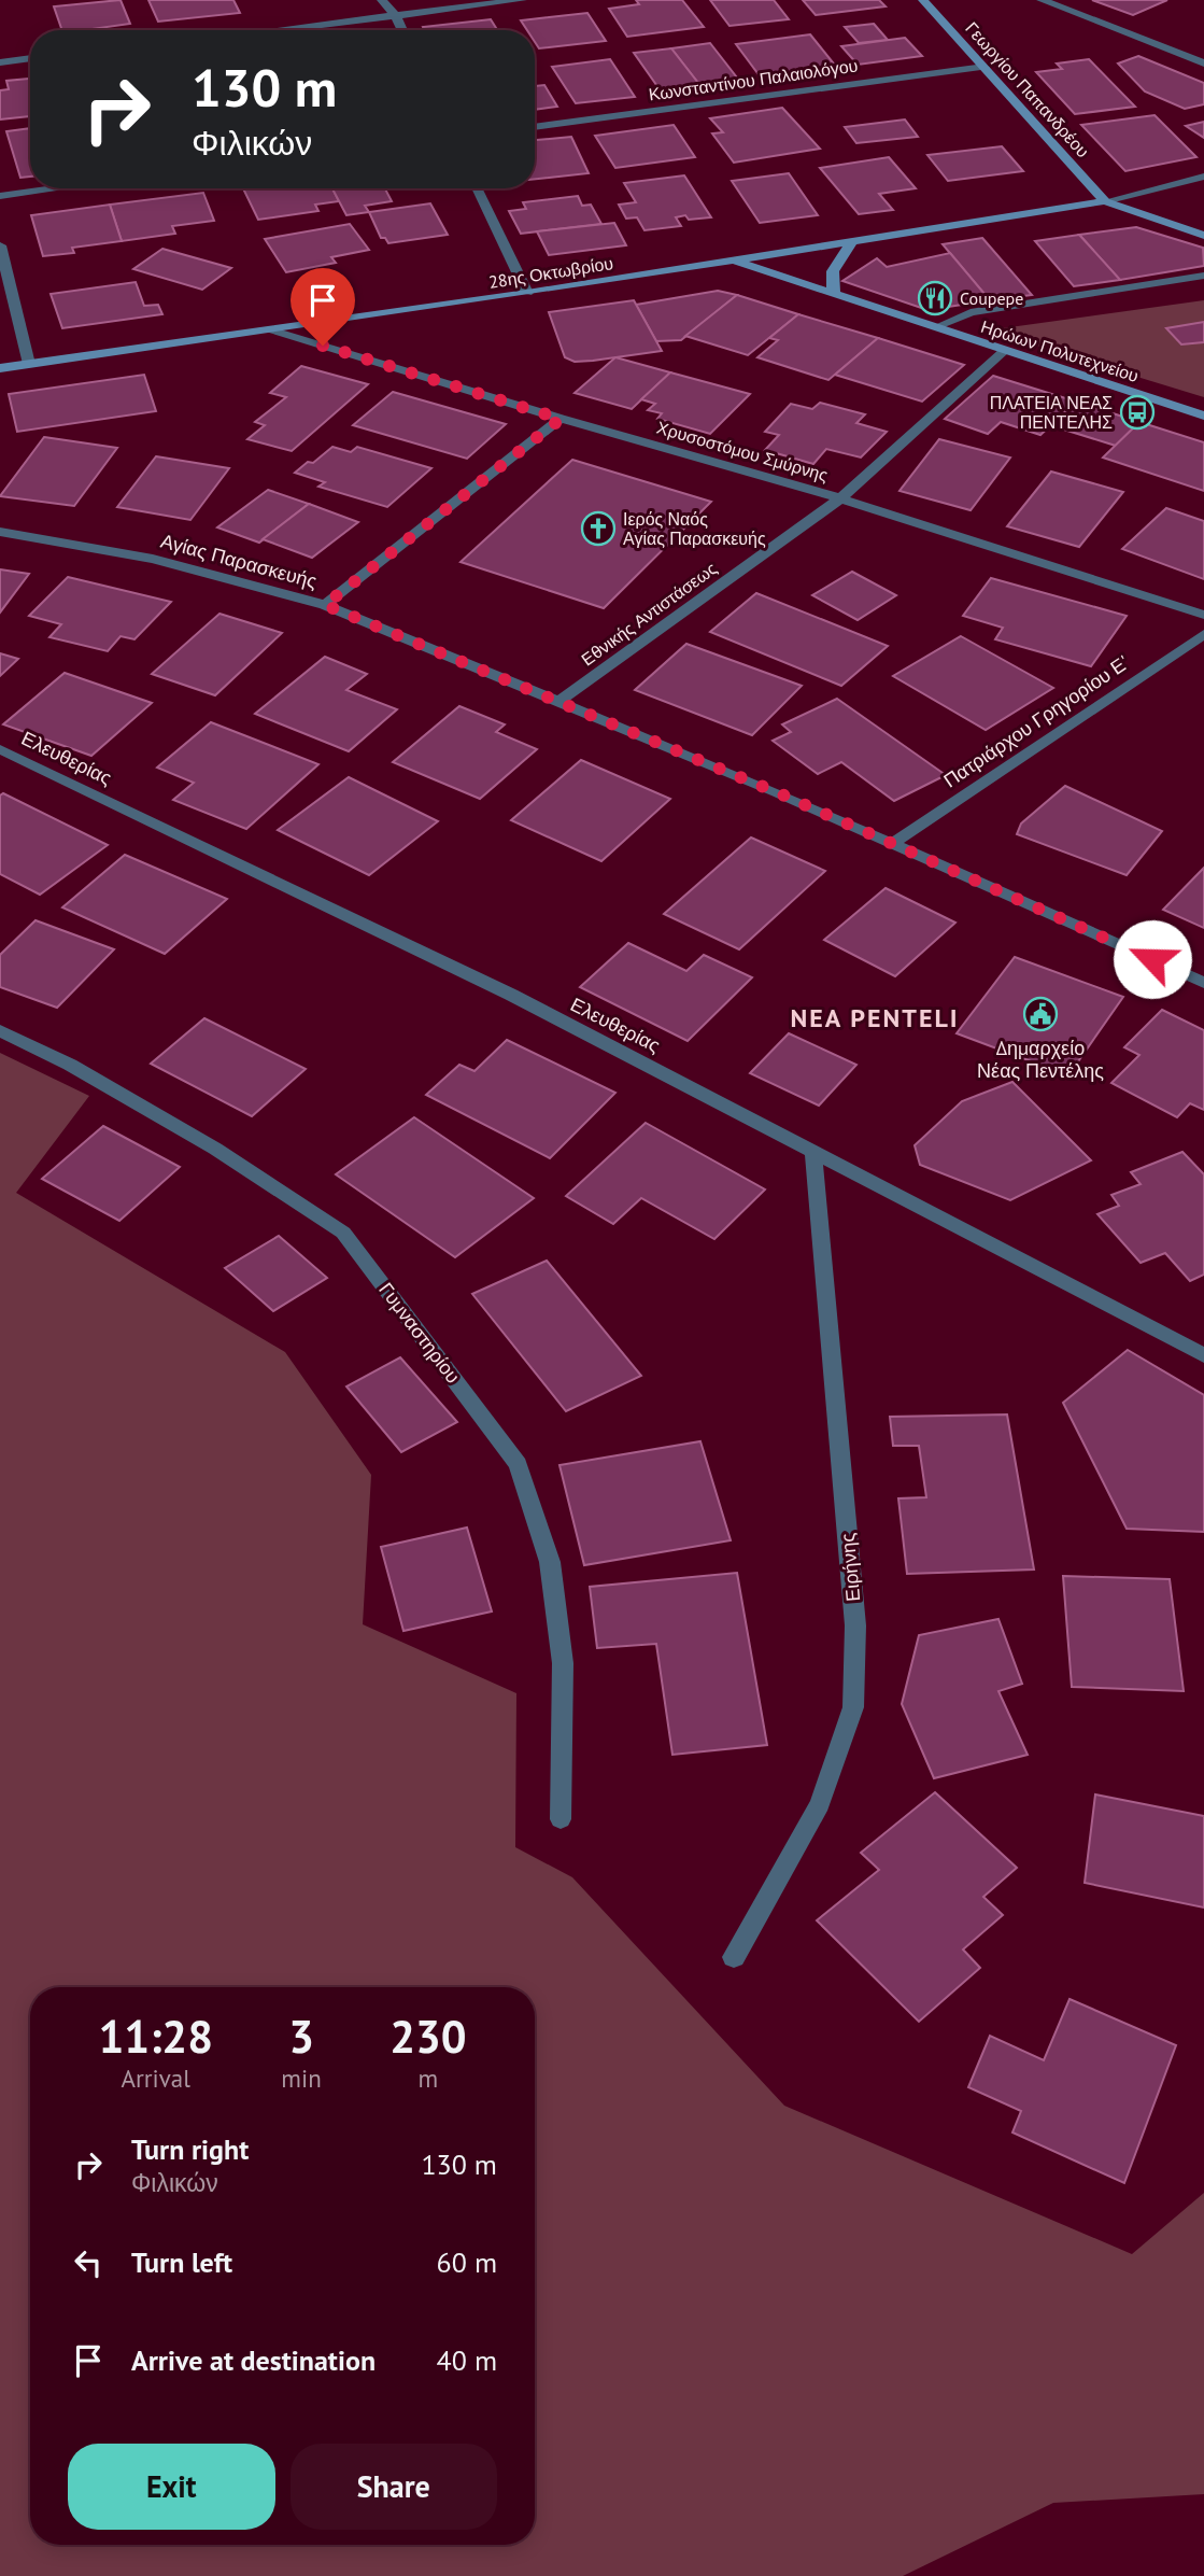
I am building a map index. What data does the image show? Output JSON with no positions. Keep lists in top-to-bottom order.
{
  "streets": {
    "main road": ["Γεωργίου Παπανδρέου", "28ης Οκτωβρίου", "Ηρώων Πολυτεχνείου"],
    "street": [
      "Κωνσταντίνου Παλαιολόγου",
      "Χρυσοστόμου Σμύρνης",
      "Αγίας Παρασκευής",
      "Εθνικής Αντιστάσεως",
      "Πατριάρχου Γρηγορίου Ε'",
      "Ελευθερίας",
      "Γυμναστηρίου",
      "Ειρήνης"
    ]
  },
  "crossings": [
    ["Κωνσταντίνου Παλαιολόγου", "Γεωργίου Παπανδρέου"],
    ["Γεωργίου Παπανδρέου", "28ης Οκτωβρίου"],
    ["28ης Οκτωβρίου", "Ηρώων Πολυτεχνείου"],
    ["28ης Οκτωβρίου", "Χρυσοστόμου Σμύρνης"],
    ["Ηρώων Πολυτεχνείου", "Εθνικής Αντιστάσεως"],
    ["Χρυσοστόμου Σμύρνης", "Εθνικής Αντιστάσεως"],
    ["Αγίας Παρασκευής", "Εθνικής Αντιστάσεως"],
    ["Αγίας Παρασκευής", "Πατριάρχου Γρηγορίου Ε'"],
    ["Ελευθερίας", "Ειρήνης"]
  ],
  "districts": ["NEA PENTELI"],
  "places": {
    "restaurant": ["Coupepe"],
    "bus stop": ["ΠΛΑΤΕΙΑ ΝΕΑΣ ΠΕΝΤΕΛΗΣ"],
    "church": ["Ιερός Ναός Αγίας Παρασκευής"],
    "public building": ["Δημαρχείο Νέας Πεντέλης"]
  },
  "page": {
    "turn": ["130 m", "Φιλικών"],
    "eta": [
      "11:28",
      "Arrival",
      "3",
      "min",
      "230",
      "m"
    ],
    "list": [
      {
        "name": "Turn right",
        "note": "Φιλικών",
        "value": "130 m"
      },
      {
        "name": "Turn left",
        "value": "60 m"
      },
      {
        "name": "Arrive at destination",
        "value": "40 m"
      }
    ],
    "buttons": ["Exit", "Share"]
  }
}
